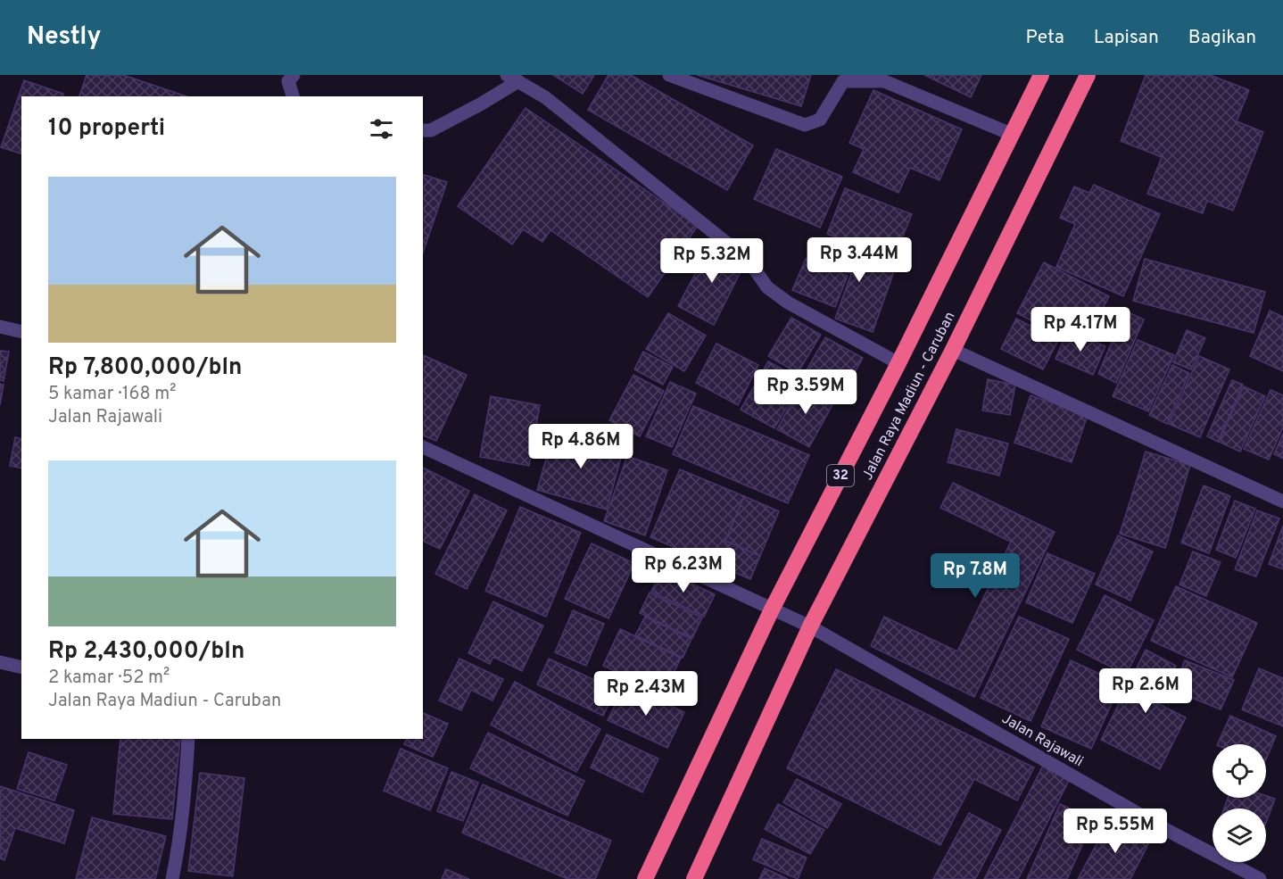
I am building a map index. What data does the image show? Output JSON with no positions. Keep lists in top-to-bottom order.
{
  "streets": {
    "highway": ["Jalan Raya Madiun - Caruban", "32"],
    "street": ["Jalan Rajawali"]
  },
  "crossings": [
    ["Jalan Raya Madiun - Caruban", "Jalan Rajawali"]
  ],
  "page": {
    "header": "Nestly",
    "nav": ["Peta", "Lapisan", "Bagikan"],
    "heading": "10 properti",
    "list": [
      {
        "name": "Rp 7,800,000/bln",
        "note": "5 kamar · 168 m² · Jalan Rajawali"
      },
      {
        "name": "Rp 2,430,000/bln",
        "note": "2 kamar · 52 m² · Jalan Raya Madiun - Caruban"
      }
    ],
    "price": [
      "Rp 3.44M",
      "Rp 5.32M",
      "Rp 4.17M",
      "Rp 3.59M",
      "Rp 4.86M",
      "Rp 6.23M",
      "Rp 7.8M",
      "Rp 2.6M",
      "Rp 2.43M",
      "Rp 5.55M"
    ]
  }
}
